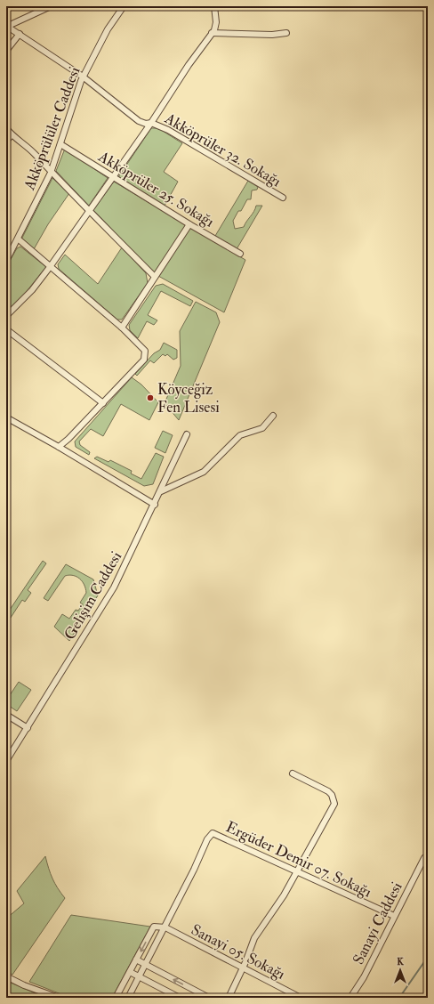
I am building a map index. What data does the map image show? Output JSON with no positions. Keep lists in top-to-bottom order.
{
  "streets": {
    "street": [
      "Akköprülüler Caddesi",
      "Akköprüler 32. Sokağı",
      "Akköprüler 25. Sokağı",
      "Gelişim Caddesi",
      "Ergüder Demir 07. Sokağı",
      "Sanayi Caddesi",
      "Sanayi 05. Sokağı"
    ]
  },
  "crossings": [
    ["Akköprülüler Caddesi", "Akköprüler 32. Sokağı"],
    ["Akköprülüler Caddesi", "Akköprüler 25. Sokağı"],
    ["Ergüder Demir 07. Sokağı", "Sanayi Caddesi"],
    ["Ergüder Demir 07. Sokağı", "Sanayi 05. Sokağı"]
  ],
  "places": ["Köyceğiz Fen Lisesi"],
  "north": "top"
}
